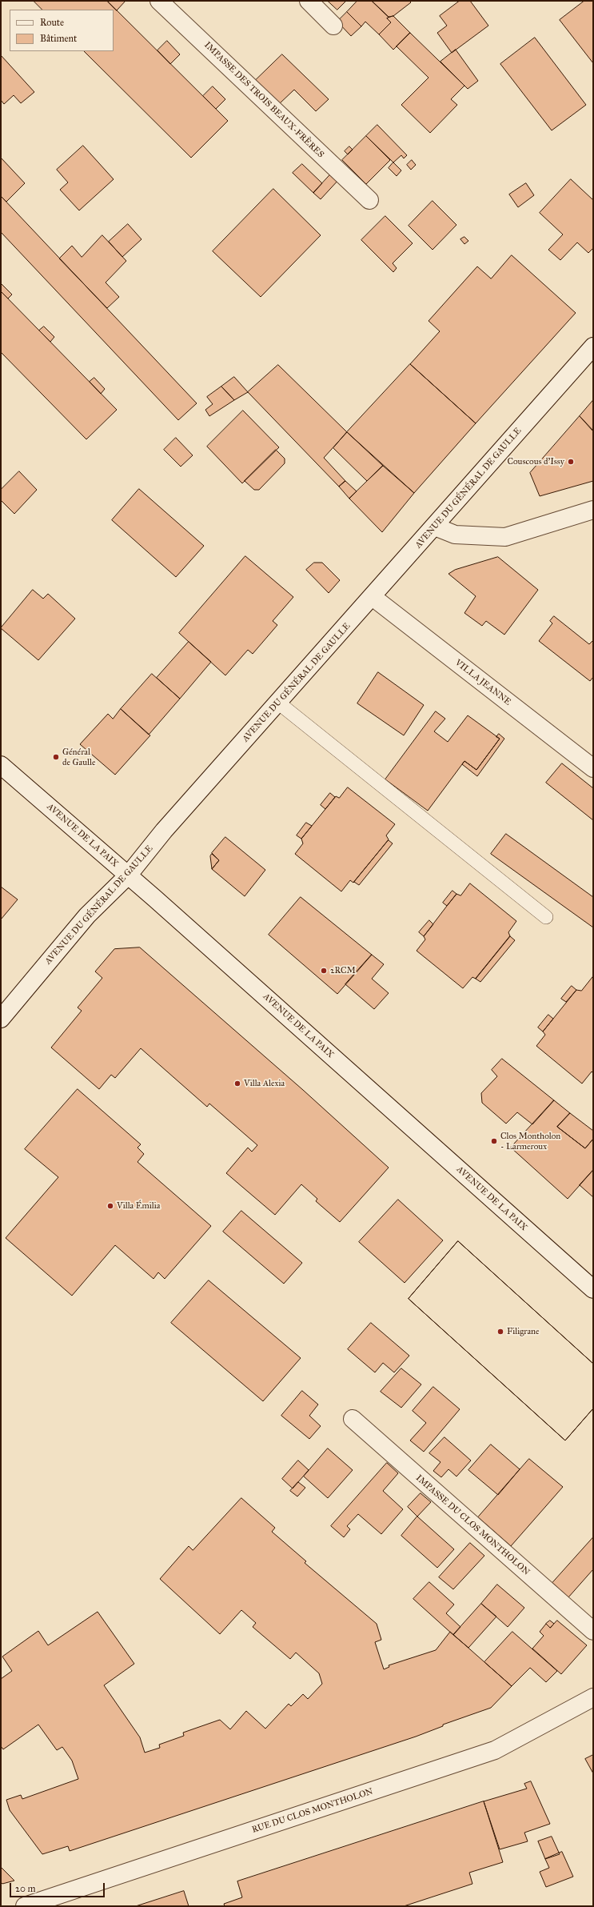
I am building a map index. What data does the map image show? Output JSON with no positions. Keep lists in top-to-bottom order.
{
  "streets": {
    "street": [
      "IMPASSE DES TROIS BEAUX-FRÈRES",
      "AVENUE DU GÉNÉRAL DE GAULLE",
      "VILLA JEANNE",
      "AVENUE DE LA PAIX",
      "IMPASSE DU CLOS MONTHOLON",
      "RUE DU CLOS MONTHOLON"
    ]
  },
  "crossings": [
    ["AVENUE DU GÉNÉRAL DE GAULLE", "VILLA JEANNE"],
    ["AVENUE DU GÉNÉRAL DE GAULLE", "AVENUE DE LA PAIX"]
  ],
  "places": [
    "Couscous d'Issy",
    "Général de Gaulle",
    "2RCM",
    "Villa Alexia",
    "Clos Montholon - Larmeroux",
    "Villa Émilia",
    "Filigrane"
  ],
  "legend": ["Route", "Bâtiment"],
  "scale_bar": "20 m"
}
